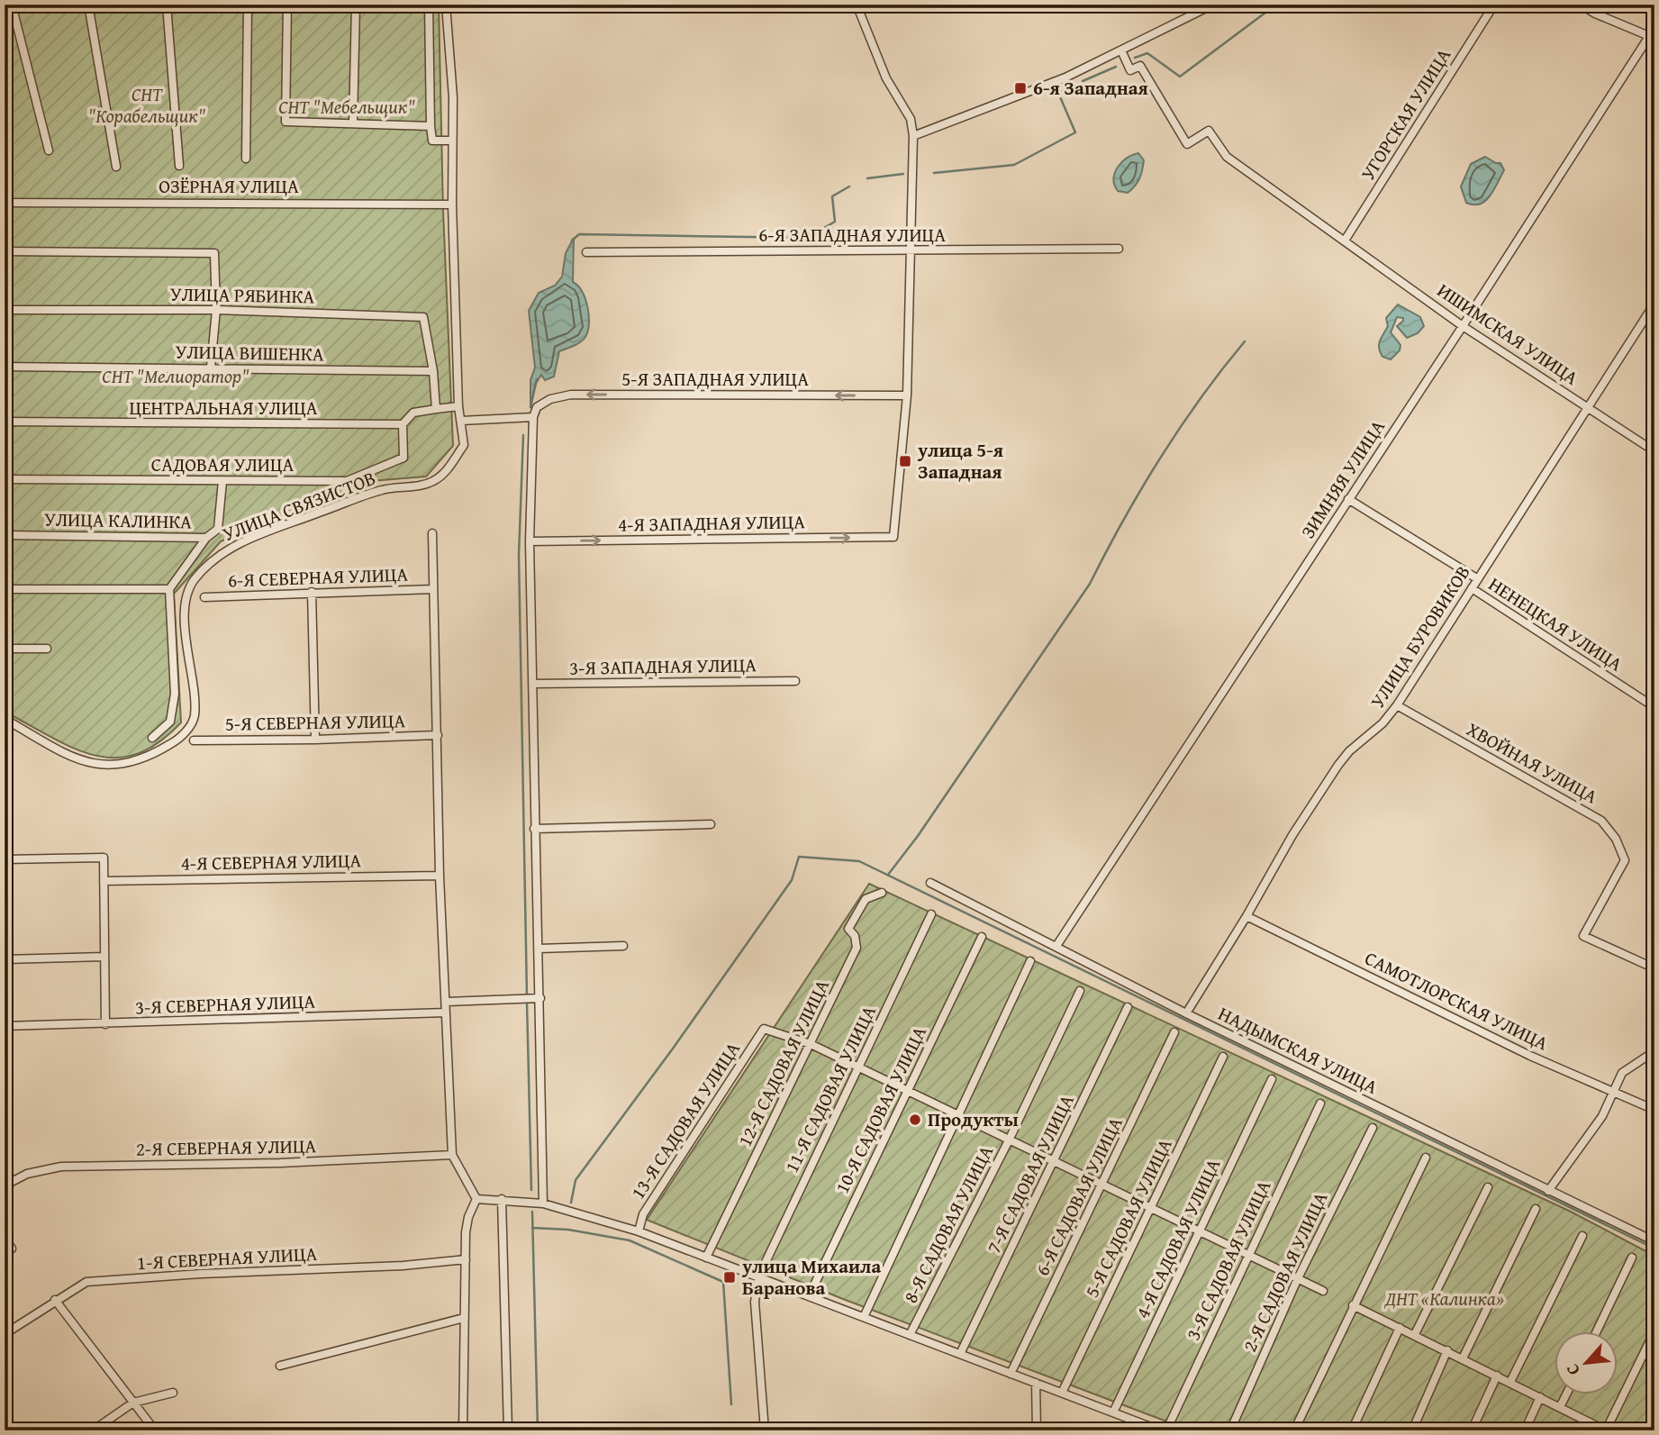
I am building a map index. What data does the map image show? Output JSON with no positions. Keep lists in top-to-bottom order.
{
  "streets": {
    "street": [
      "УГОРСКАЯ УЛИЦА",
      "ОЗЁРНАЯ УЛИЦА",
      "6-Я ЗАПАДНАЯ УЛИЦА",
      "УЛИЦА РЯБИНКА",
      "ИШИМСКАЯ УЛИЦА",
      "УЛИЦА ВИШЕНКА",
      "5-Я ЗАПАДНАЯ УЛИЦА",
      "ЦЕНТРАЛЬНАЯ УЛИЦА",
      "САДОВАЯ УЛИЦА",
      "ЗИМНЯЯ УЛИЦА",
      "УЛИЦА СВЯЗИСТОВ",
      "УЛИЦА КАЛИНКА",
      "4-Я ЗАПАДНАЯ УЛИЦА",
      "6-Я СЕВЕРНАЯ УЛИЦА",
      "НЕНЕЦКАЯ УЛИЦА",
      "УЛИЦА БУРОВИКОВ",
      "3-Я ЗАПАДНАЯ УЛИЦА",
      "5-Я СЕВЕРНАЯ УЛИЦА",
      "ХВОЙНАЯ УЛИЦА",
      "4-Я СЕВЕРНАЯ УЛИЦА",
      "САМОТЛОРСКАЯ УЛИЦА",
      "3-Я СЕВЕРНАЯ УЛИЦА",
      "НАДЫМСКАЯ УЛИЦА",
      "12-Я САДОВАЯ УЛИЦА",
      "11-Я САДОВАЯ УЛИЦА",
      "10-Я САДОВАЯ УЛИЦА",
      "13-Я САДОВАЯ УЛИЦА",
      "2-Я СЕВЕРНАЯ УЛИЦА",
      "7-Я САДОВАЯ УЛИЦА",
      "6-Я САДОВАЯ УЛИЦА",
      "5-Я САДОВАЯ УЛИЦА",
      "8-Я САДОВАЯ УЛИЦА",
      "4-Я САДОВАЯ УЛИЦА",
      "1-Я СЕВЕРНАЯ УЛИЦА",
      "3-Я САДОВАЯ УЛИЦА",
      "2-Я САДОВАЯ УЛИЦА"
    ]
  },
  "crossings": [
    ["УГОРСКАЯ УЛИЦА", "ИШИМСКАЯ УЛИЦА"],
    ["УЛИЦА РЯБИНКА", "УЛИЦА ВИШЕНКА"],
    ["ИШИМСКАЯ УЛИЦА", "ЗИМНЯЯ УЛИЦА"],
    ["ИШИМСКАЯ УЛИЦА", "УЛИЦА БУРОВИКОВ"],
    ["5-Я ЗАПАДНАЯ УЛИЦА", "4-Я ЗАПАДНАЯ УЛИЦА"],
    ["ЦЕНТРАЛЬНАЯ УЛИЦА", "САДОВАЯ УЛИЦА"],
    ["САДОВАЯ УЛИЦА", "УЛИЦА КАЛИНКА"],
    ["ЗИМНЯЯ УЛИЦА", "НЕНЕЦКАЯ УЛИЦА"],
    ["ЗИМНЯЯ УЛИЦА", "НАДЫМСКАЯ УЛИЦА"],
    ["НЕНЕЦКАЯ УЛИЦА", "УЛИЦА БУРОВИКОВ"],
    ["УЛИЦА БУРОВИКОВ", "ХВОЙНАЯ УЛИЦА"],
    ["УЛИЦА БУРОВИКОВ", "САМОТЛОРСКАЯ УЛИЦА"],
    ["УЛИЦА БУРОВИКОВ", "НАДЫМСКАЯ УЛИЦА"],
    ["12-Я САДОВАЯ УЛИЦА", "13-Я САДОВАЯ УЛИЦА"]
  ],
  "one_way": ["5-Я ЗАПАДНАЯ УЛИЦА"],
  "parks": [
    "СНТ \"Корабельщик\"",
    "СНТ \"Мебельщик\"",
    "СНТ \"Мелиоратор\"",
    "ДНТ «Калинка»"
  ],
  "places": {
    "transit": ["6-я Западная", "улица 5-я Западная", "улица Михаила Баранова"],
    "other": ["Продукты"]
  },
  "north": "bottom left"
}
